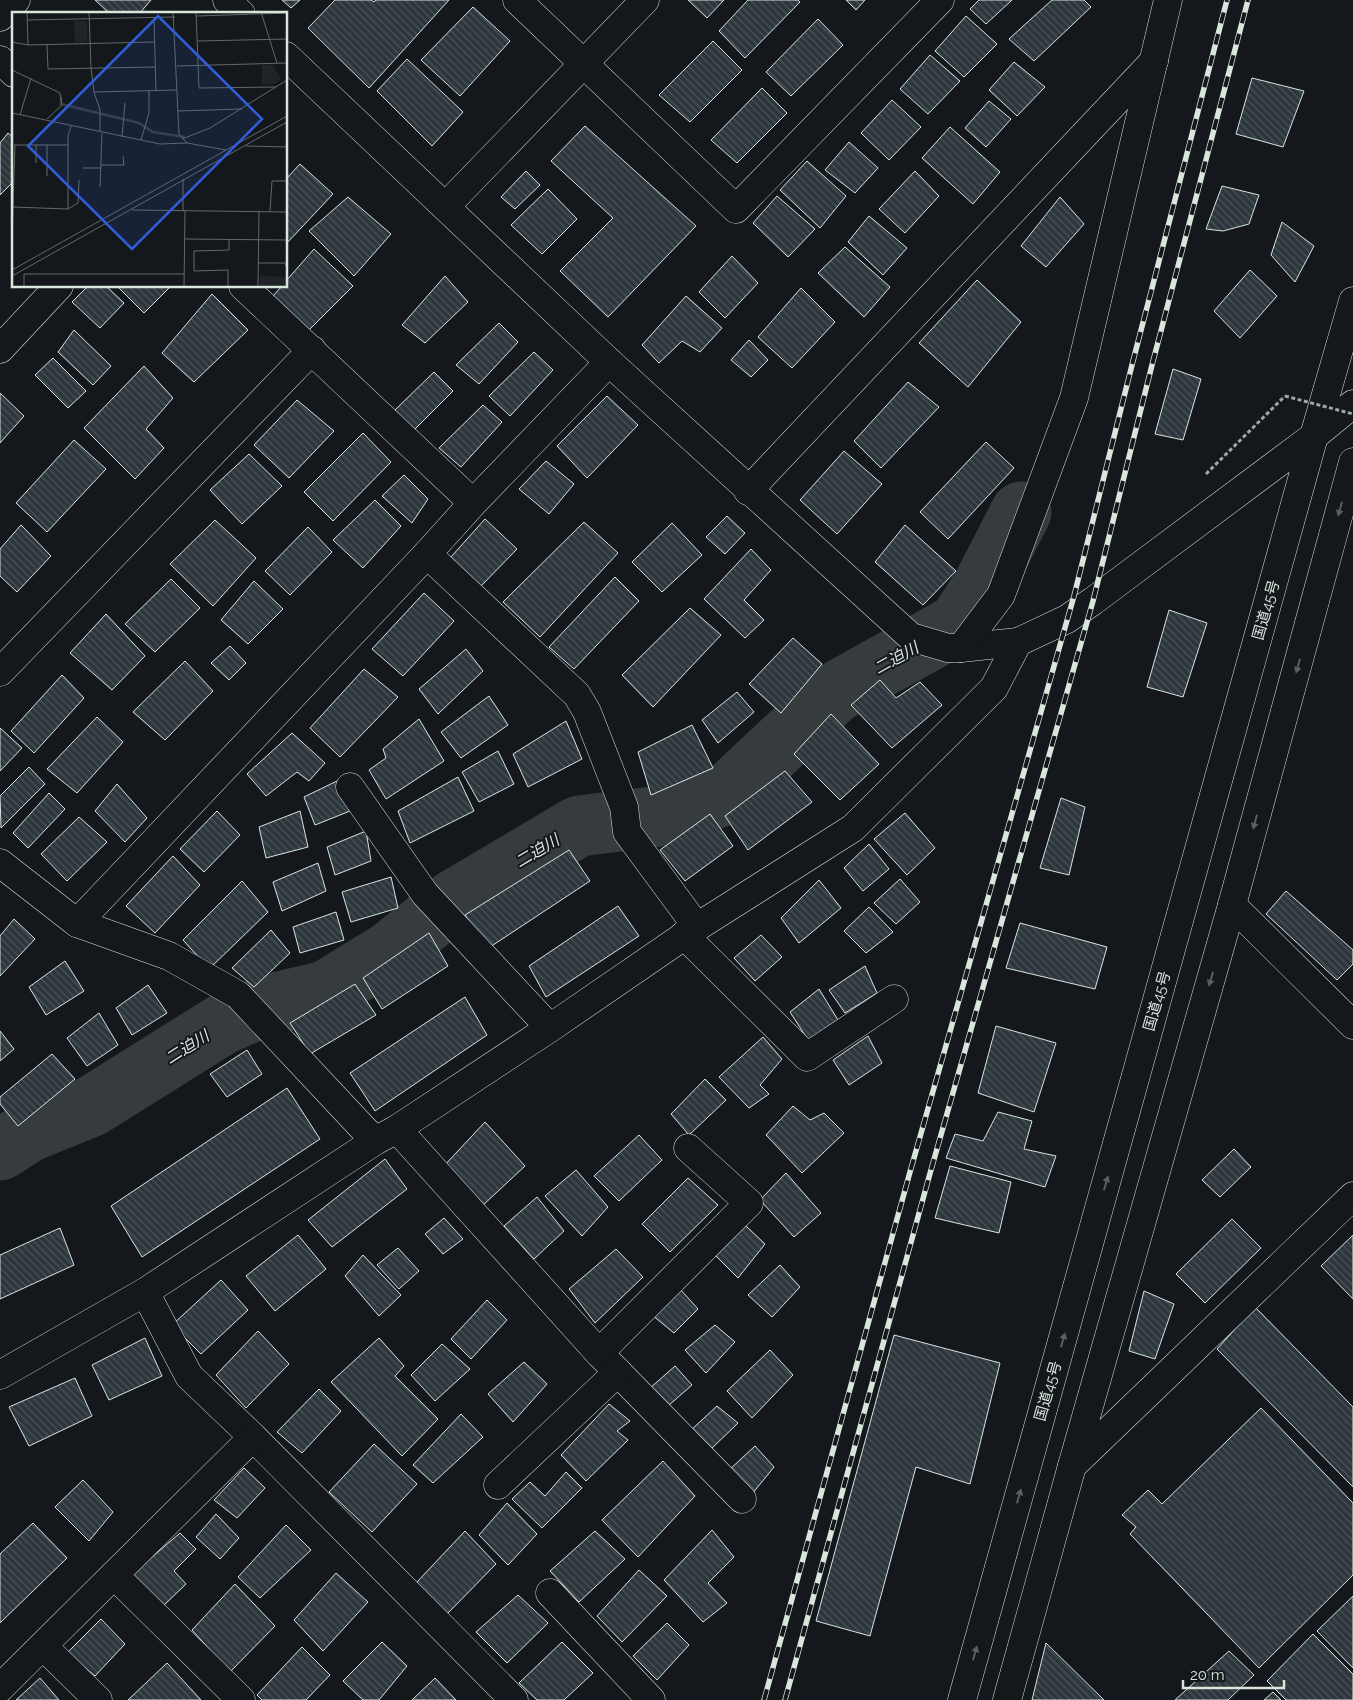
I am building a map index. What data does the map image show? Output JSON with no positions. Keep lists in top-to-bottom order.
{
  "streets": {
    "main road": ["国道45号"]
  },
  "water": ["二迫川"],
  "scale_bar": "20 m"
}
